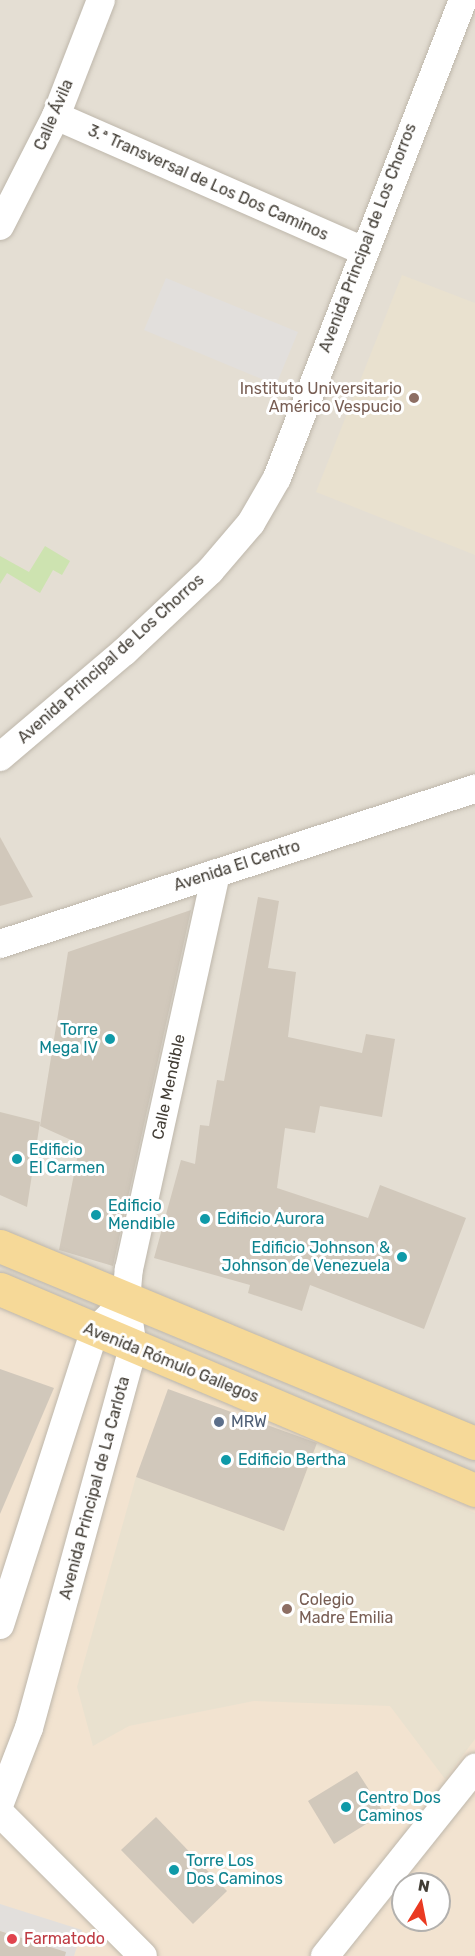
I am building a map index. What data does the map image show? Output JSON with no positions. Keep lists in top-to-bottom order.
{
  "streets": {
    "main road": ["Avenida Rómulo Gallegos"],
    "street": [
      "Calle Ávila",
      "3.ª Transversal de Los Dos Caminos",
      "Avenida Principal de Los Chorros",
      "Avenida El Centro",
      "Calle Mendible",
      "Avenida Principal de La Carlota"
    ]
  },
  "crossings": [
    ["Calle Ávila", "3.ª Transversal de Los Dos Caminos"],
    ["3.ª Transversal de Los Dos Caminos", "Avenida Principal de Los Chorros"],
    ["Avenida El Centro", "Calle Mendible"],
    ["Calle Mendible", "Avenida Principal de La Carlota"],
    ["Avenida Rómulo Gallegos", "Avenida Principal de La Carlota"]
  ],
  "places": [
    "Instituto Universitario Américo Vespucio",
    "Torre Mega IV",
    "Edificio El Carmen",
    "Edificio Mendible",
    "Edificio Aurora",
    "Edificio Johnson & Johnson de Venezuela",
    "MRW",
    "Edificio Bertha",
    "Colegio Madre Emilia",
    "Centro Dos Caminos",
    "Torre Los Dos Caminos",
    "Farmatodo"
  ],
  "north": "top"
}
